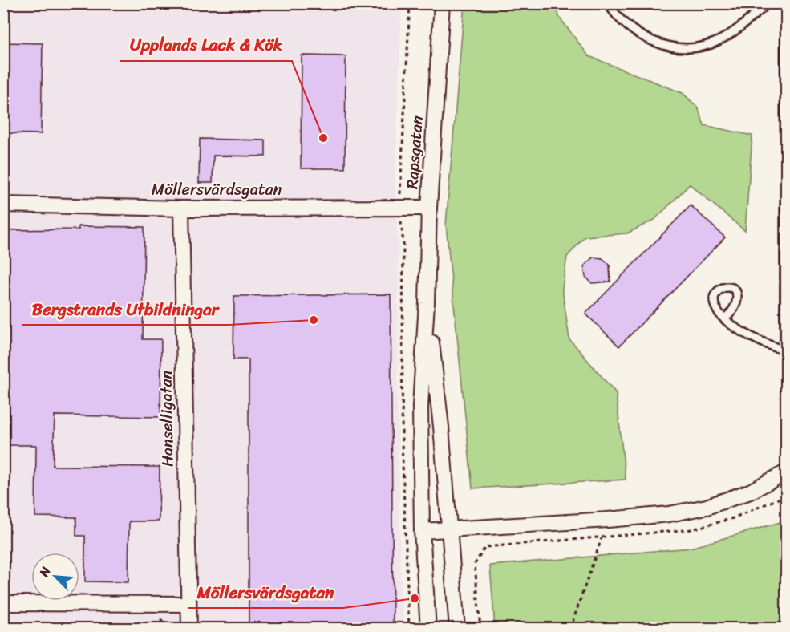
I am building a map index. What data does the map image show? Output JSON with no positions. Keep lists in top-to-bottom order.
{
  "streets": {
    "street": ["Rapsgatan", "Möllersvärdsgatan", "Hanselligatan"]
  },
  "crossings": [
    ["Rapsgatan", "Möllersvärdsgatan"],
    ["Möllersvärdsgatan", "Hanselligatan"]
  ],
  "places": ["Upplands Lack & Kök", "Bergstrands Utbildningar", "Möllersvärdsgatan"],
  "north": "top left"
}
